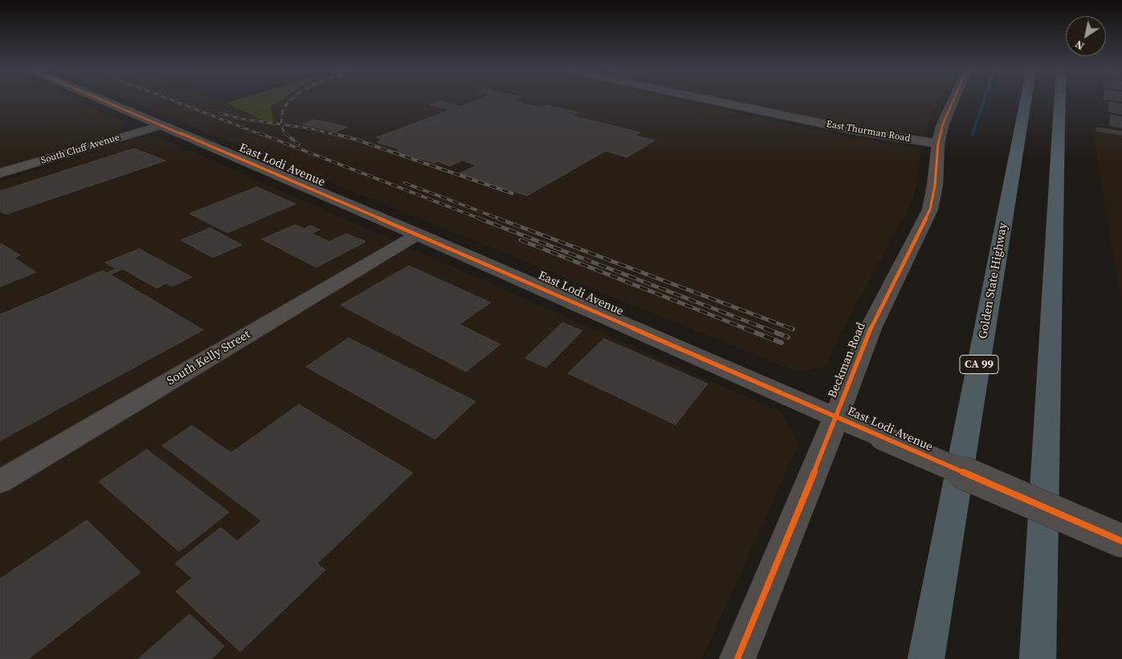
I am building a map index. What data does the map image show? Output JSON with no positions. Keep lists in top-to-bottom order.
{
  "streets": {
    "highway": ["Golden State Highway", "CA 99"],
    "street": [
      "East Thurman Road",
      "South Cluff Avenue",
      "East Lodi Avenue",
      "South Kelly Street",
      "Beckman Road"
    ]
  },
  "crossings": [
    ["East Thurman Road", "Beckman Road"],
    ["South Cluff Avenue", "East Lodi Avenue"],
    ["East Lodi Avenue", "South Kelly Street"],
    ["East Lodi Avenue", "Beckman Road"]
  ],
  "north": "bottom left"
}
